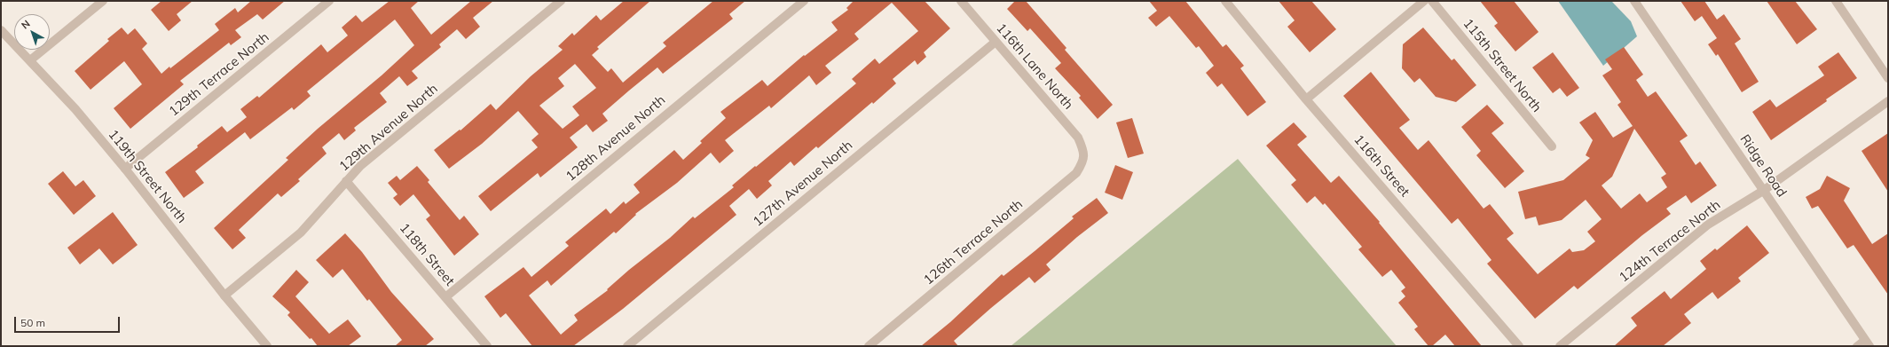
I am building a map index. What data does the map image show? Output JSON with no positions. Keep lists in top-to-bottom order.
{
  "streets": {
    "street": [
      "115th Street North",
      "116th Lane North",
      "129th Terrace North",
      "129th Avenue North",
      "128th Avenue North",
      "116th Street",
      "Ridge Road",
      "119th Street North",
      "127th Avenue North",
      "124th Terrace North",
      "126th Terrace North",
      "118th Street"
    ]
  },
  "crossings": [
    ["116th Lane North", "127th Avenue North"],
    ["116th Lane North", "126th Terrace North"],
    ["129th Terrace North", "119th Street North"],
    ["129th Avenue North", "119th Street North"],
    ["129th Avenue North", "118th Street"],
    ["128th Avenue North", "118th Street"],
    ["Ridge Road", "124th Terrace North"]
  ],
  "scale_bar": "50 m",
  "north": "top left"
}
